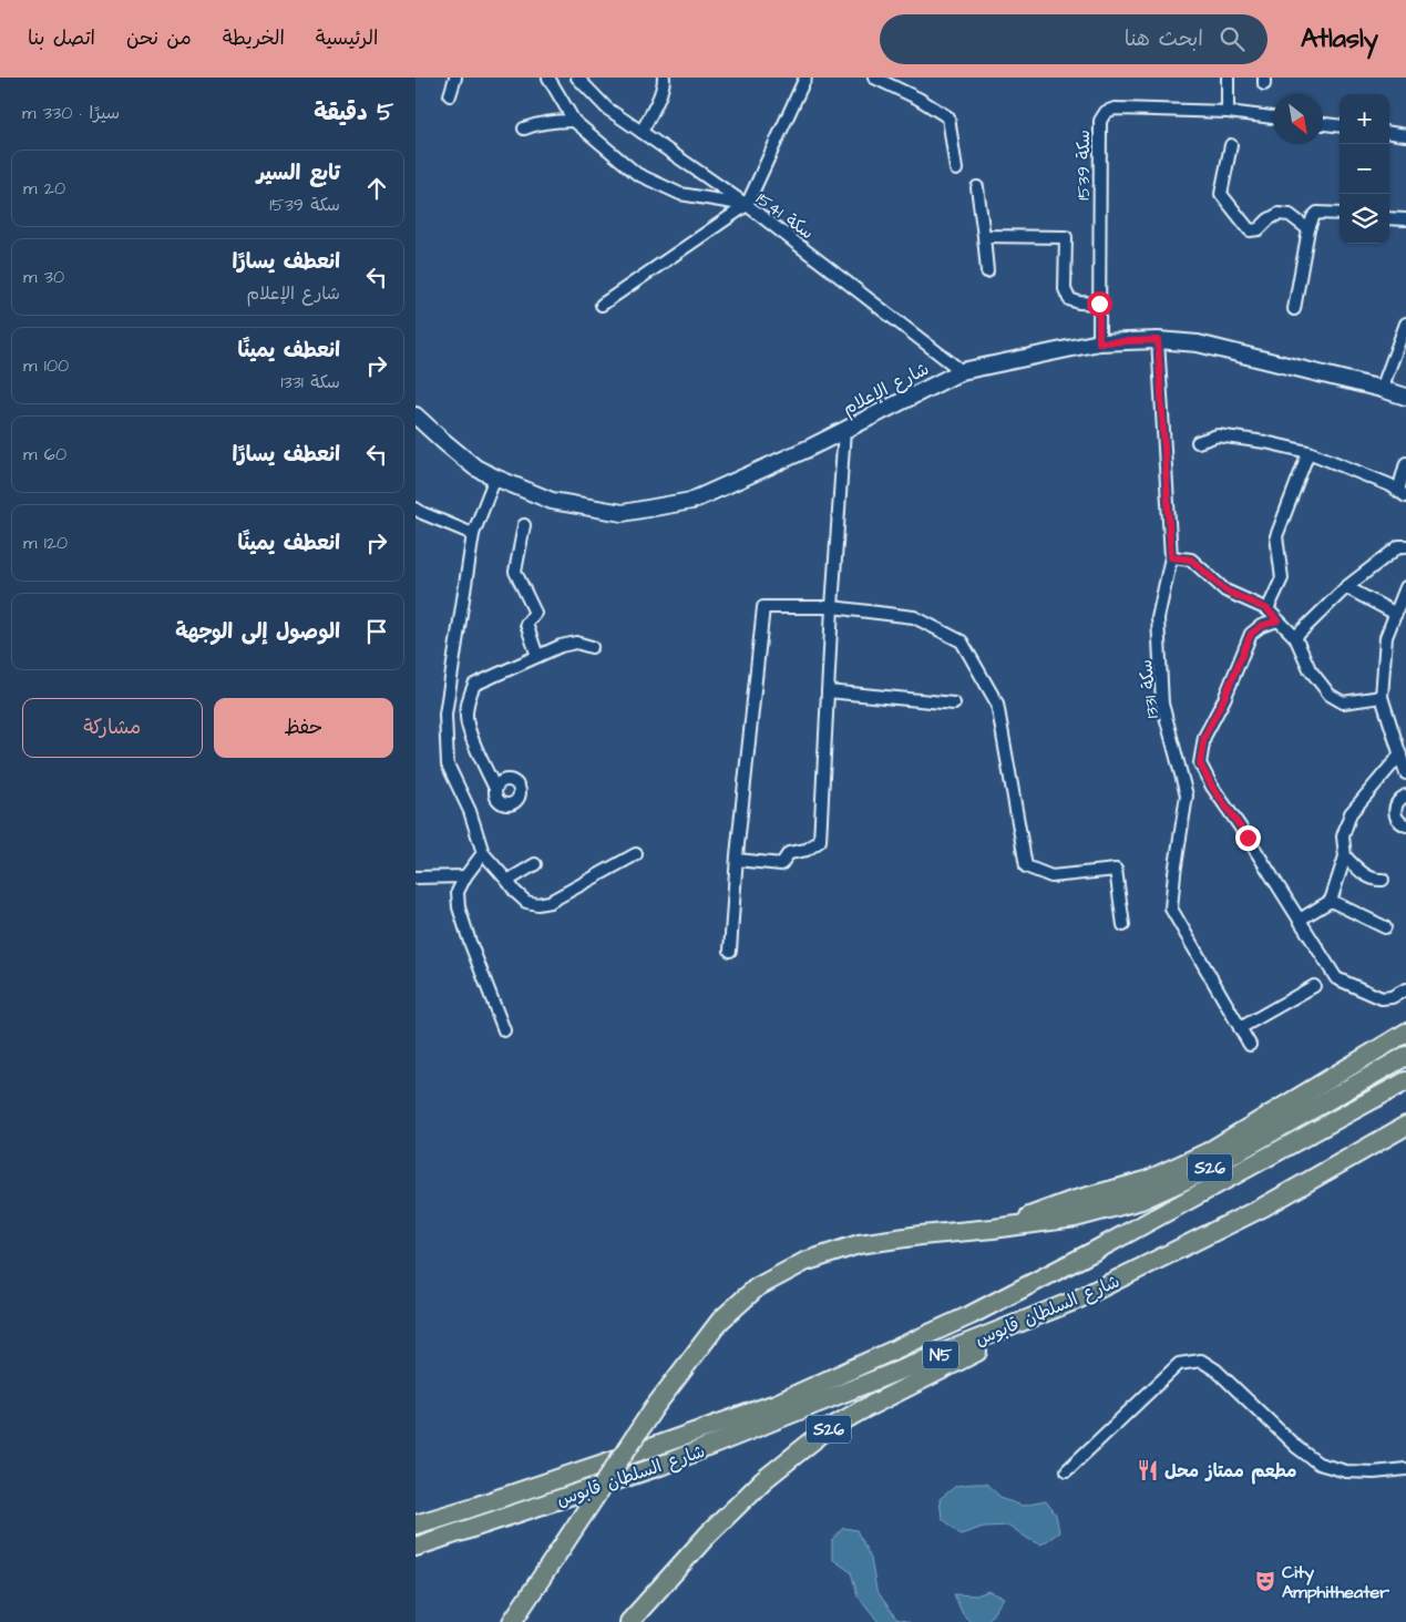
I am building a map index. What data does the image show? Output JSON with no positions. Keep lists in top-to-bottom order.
{
  "streets": {
    "highway": ["S26", "شارع السلطان قابوس", "N5"],
    "main road": ["شارع الإعلام"],
    "street": ["سكة 1539", "سكة 1541", "سكة 1331"]
  },
  "crossings": [
    ["سكة 1539", "شارع الإعلام"],
    ["سكة 1541", "شارع الإعلام"],
    ["شارع الإعلام", "سكة 1331"],
    ["S26", "شارع السلطان قابوس"]
  ],
  "places": {
    "restaurant": ["مطعم ممتاز محل"],
    "theatre": ["City Amphitheater"]
  },
  "north": "bottom right",
  "page": {
    "header": "Atlasly",
    "search": "ابحث هنا",
    "nav": [
      "الرئيسية",
      "الخريطة",
      "من نحن",
      "اتصل بنا"
    ],
    "heading": ["5 دقيقة", "سيرًا · 330 m"],
    "map_buttons": ["+", "−"],
    "list": [
      ["تابع السير", "سكة 1539", "20 m"],
      ["انعطف يسارًا", "شارع الإعلام", "30 m"],
      ["انعطف يمينًا", "سكة 1331", "100 m"],
      ["انعطف يسارًا", "60 m"],
      ["انعطف يمينًا", "120 m"],
      "الوصول إلى الوجهة"
    ],
    "buttons": ["حفظ", "مشاركة"]
  }
}
